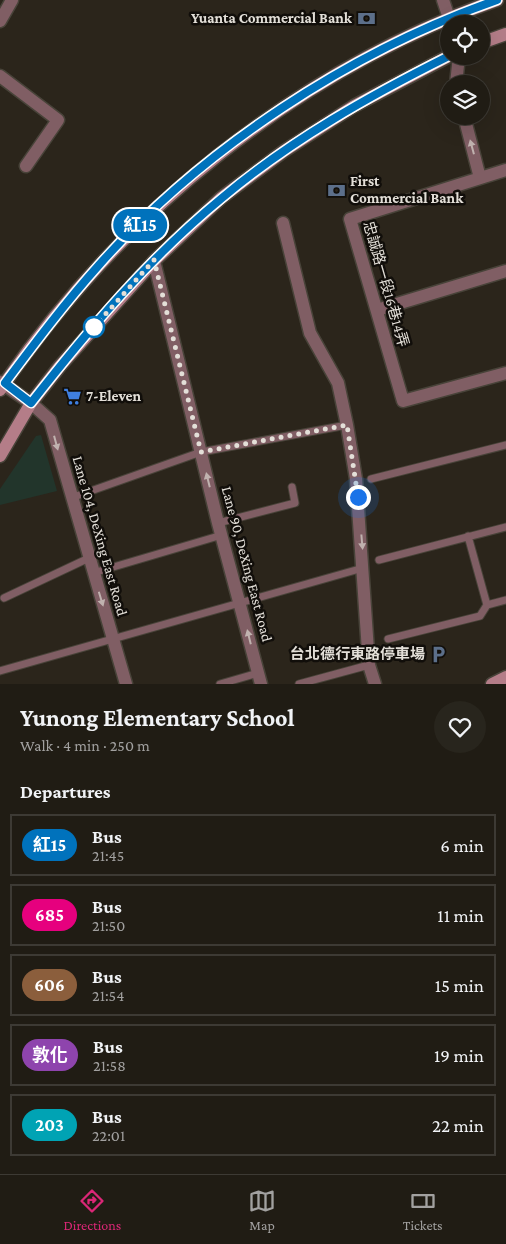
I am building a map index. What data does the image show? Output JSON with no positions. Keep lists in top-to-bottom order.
{
  "streets": {
    "street": ["忠誠路一段16巷14弄", "Lane 104, DeXing East Road", "Lane 90, DeXing East Road"]
  },
  "one_way": ["Lane 104, DeXing East Road", "Lane 90, DeXing East Road"],
  "places": {
    "bank": ["Yuanta Commercial Bank", "First Commercial Bank"],
    "supermarket": ["7-Eleven"],
    "parking": ["台北德行東路停車場"]
  },
  "lines": ["bus line 紅15"],
  "page": {
    "on_map": "紅15",
    "heading": [
      ["Yunong Elementary School", "Walk · 4 min · 250 m"],
      "Departures"
    ],
    "list": [
      {
        "mark": "紅15",
        "name": "Bus",
        "note": "21:45",
        "value": "6 min"
      },
      {
        "mark": "685",
        "name": "Bus",
        "note": "21:50",
        "value": "11 min"
      },
      {
        "mark": "606",
        "name": "Bus",
        "note": "21:54",
        "value": "15 min"
      },
      {
        "mark": "敦化",
        "name": "Bus",
        "note": "21:58",
        "value": "19 min"
      },
      {
        "mark": "203",
        "name": "Bus",
        "note": "22:01",
        "value": "22 min"
      }
    ],
    "tabs": ["Directions", "Map", "Tickets"]
  }
}
